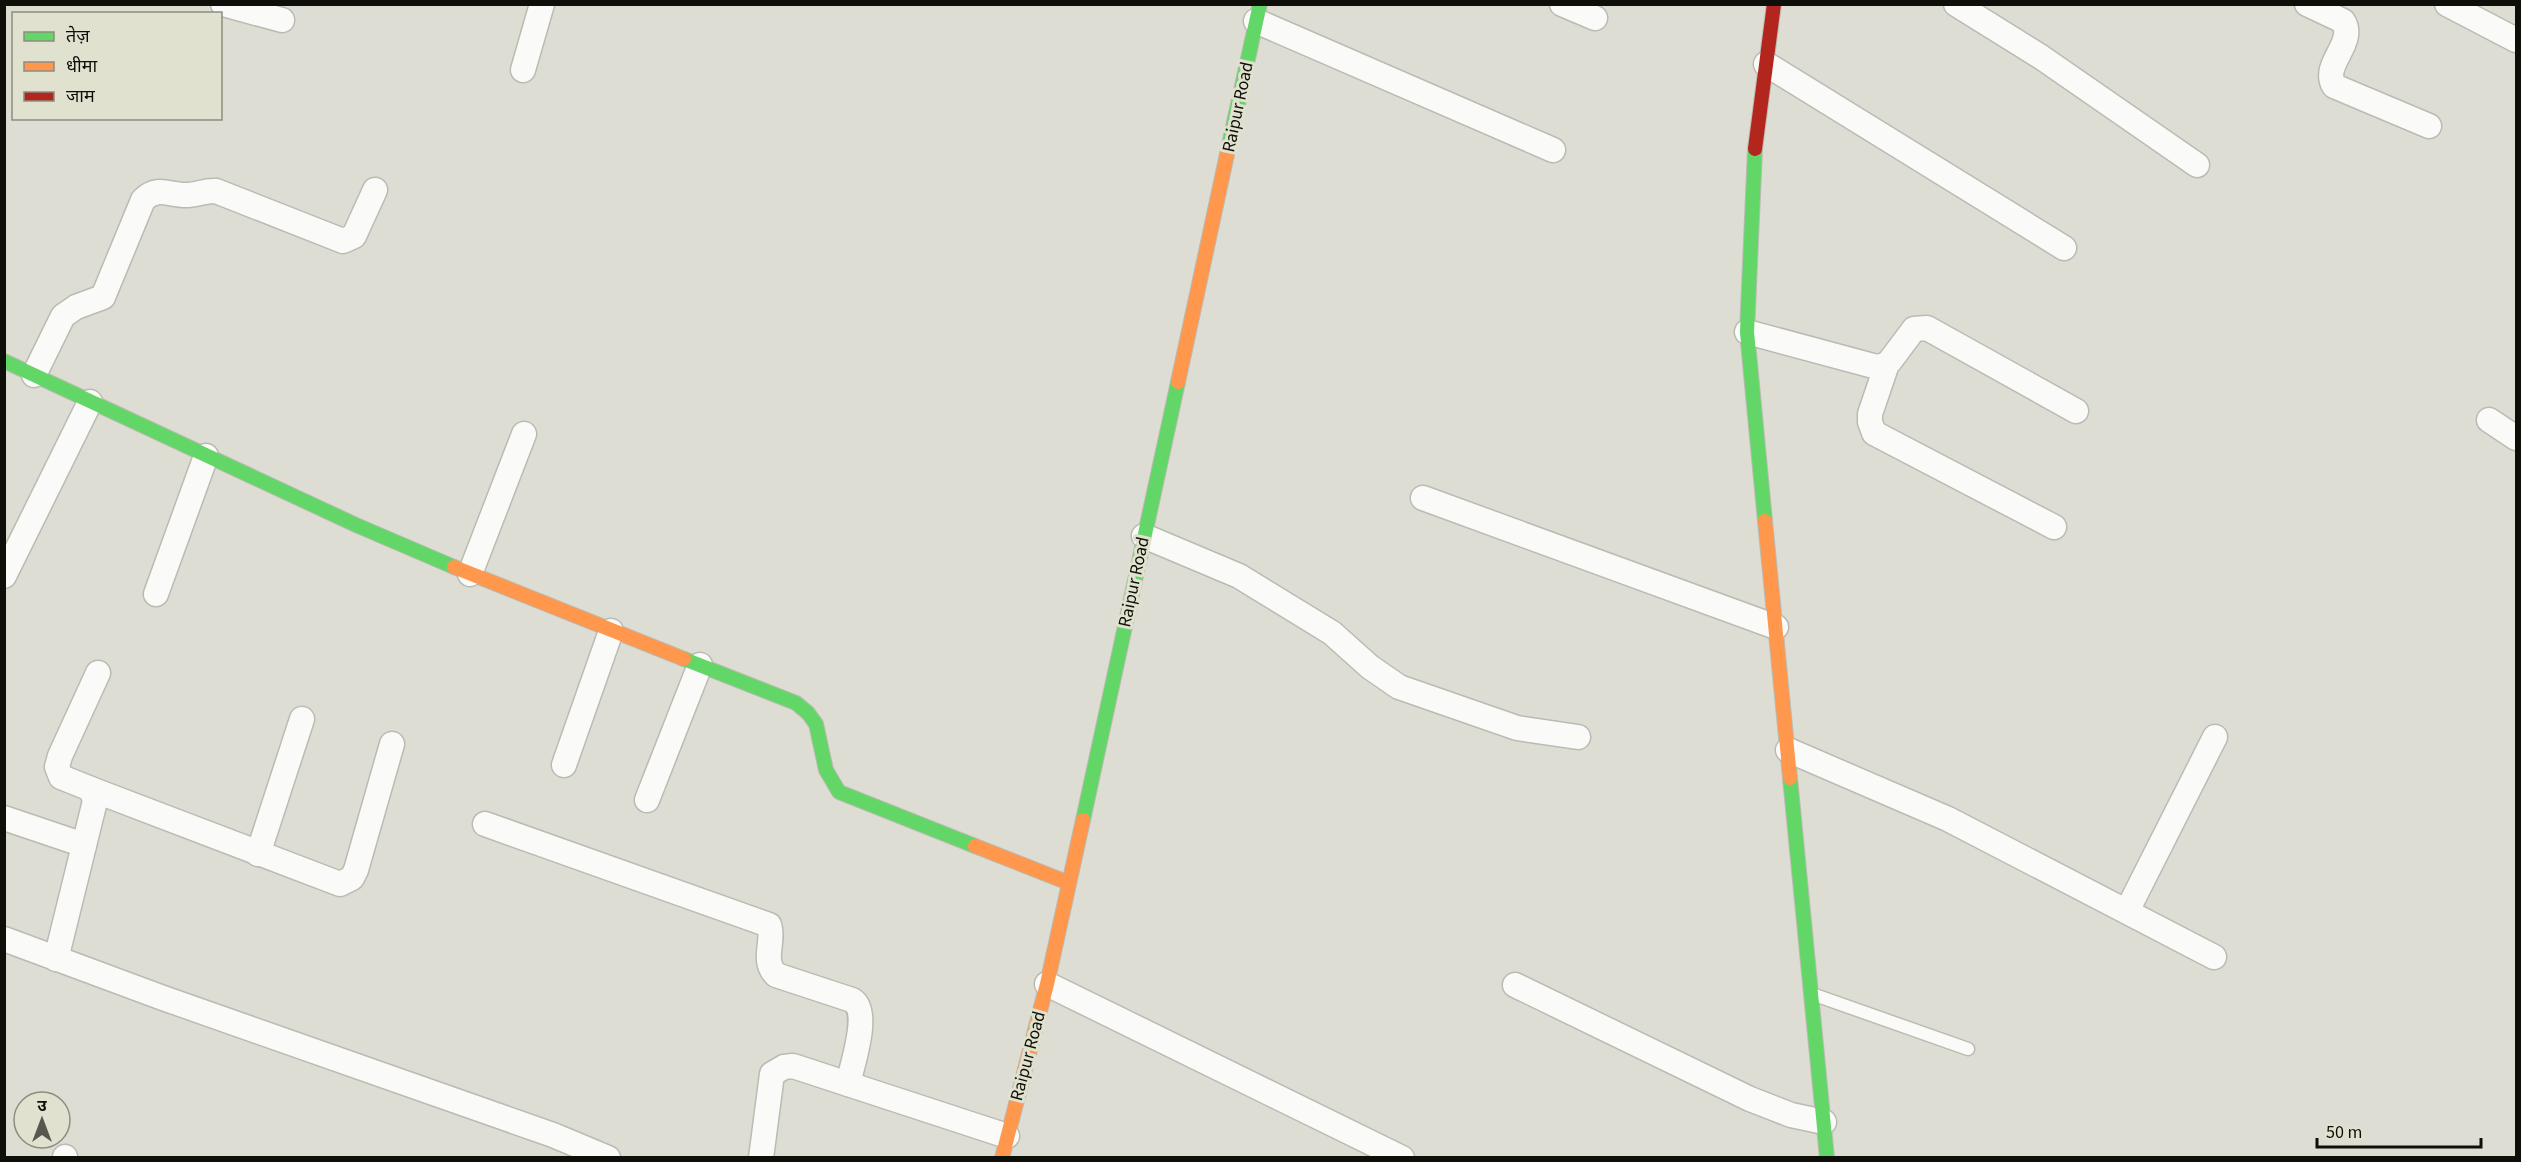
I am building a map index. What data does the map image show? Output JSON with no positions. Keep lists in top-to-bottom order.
{
  "streets": {
    "street": ["Raipur Road"]
  },
  "legend": ["तेज़", "धीमा", "जाम"],
  "scale_bar": "50 m",
  "north": "top"
}
